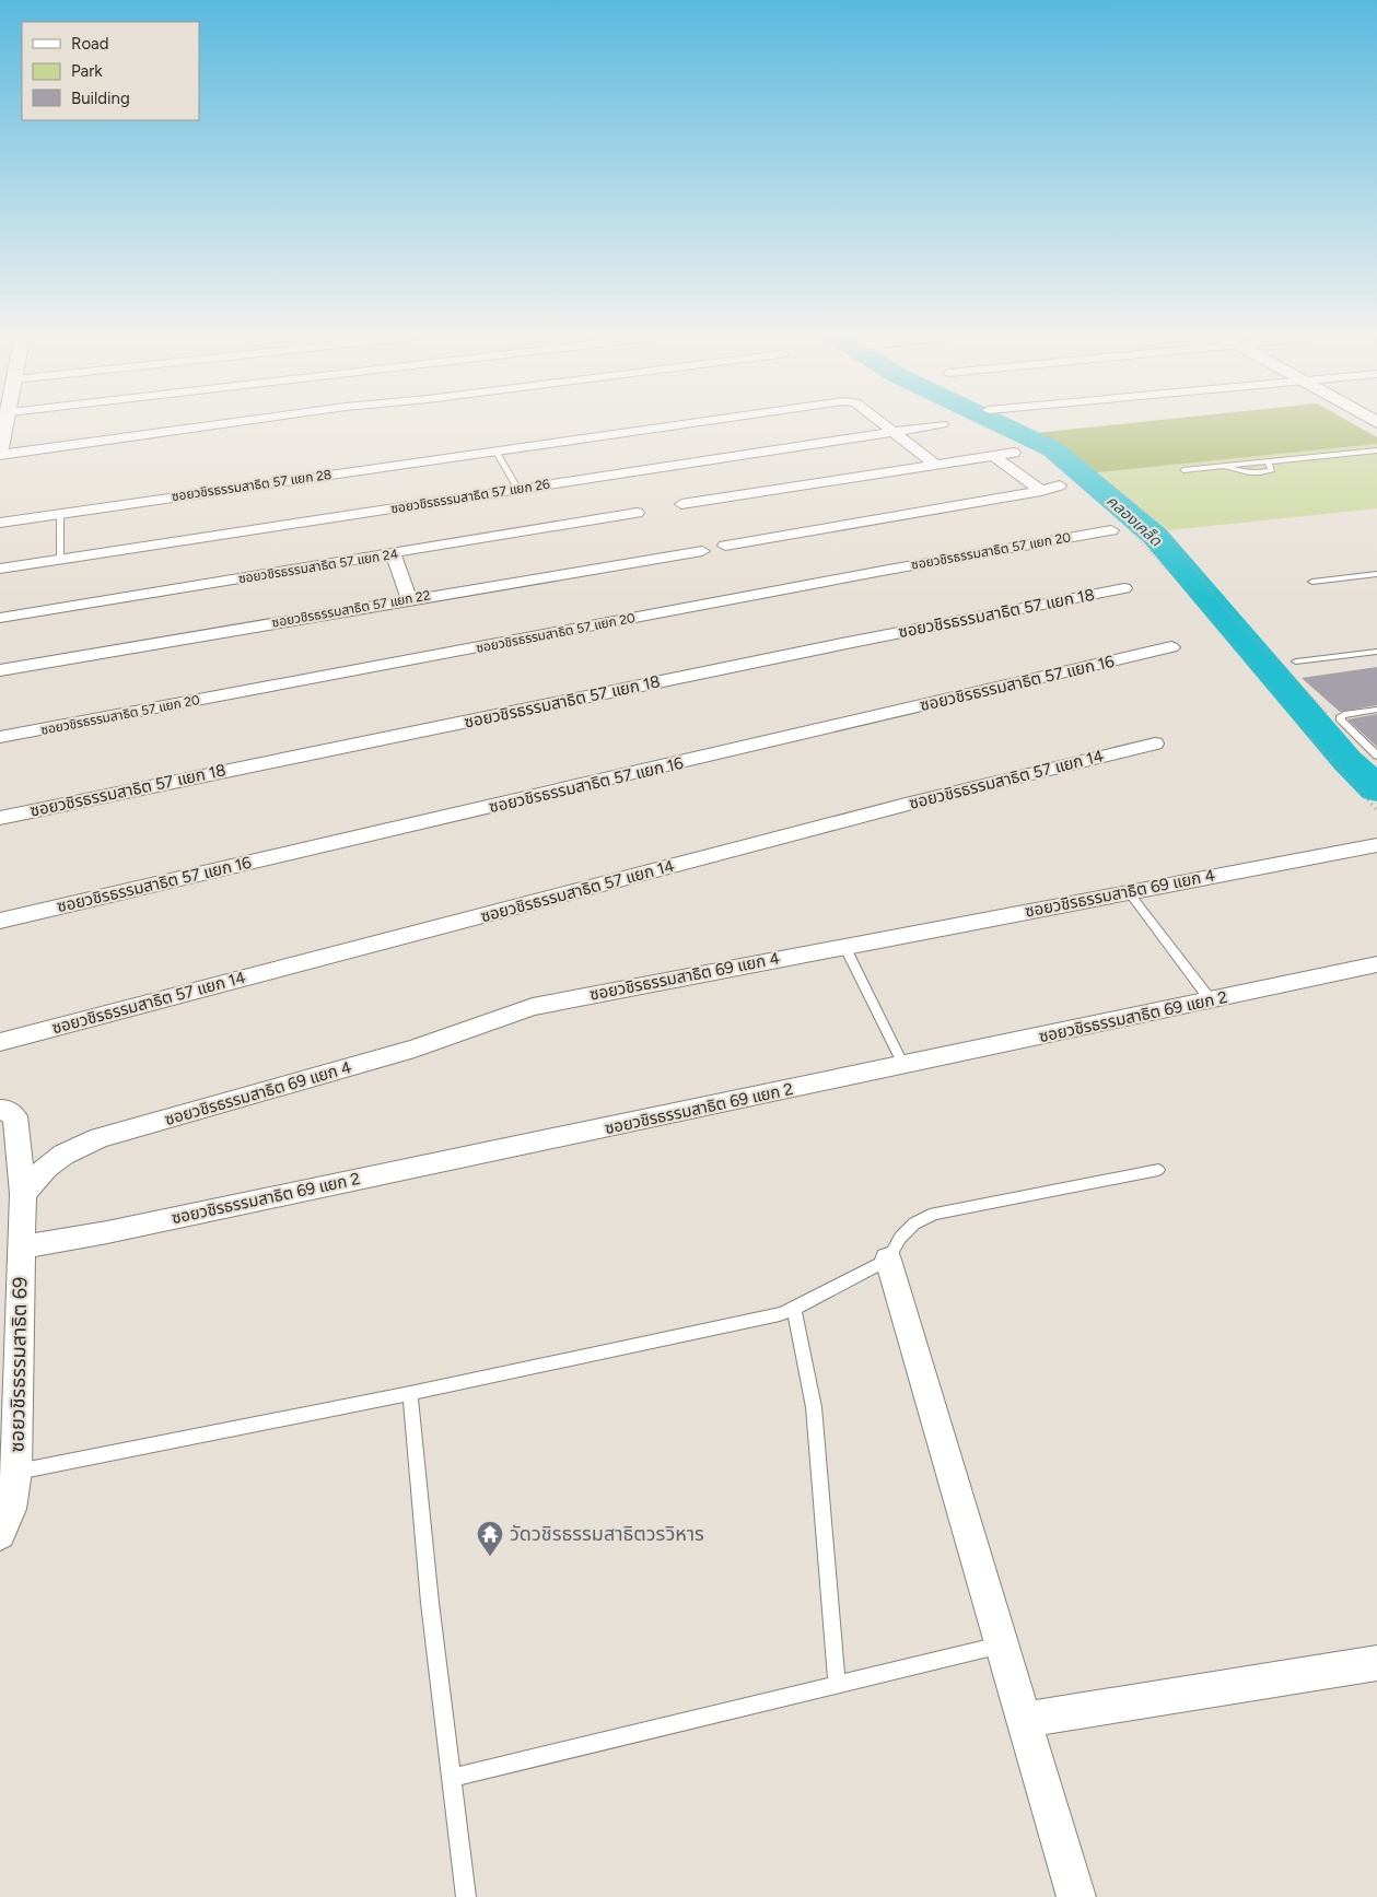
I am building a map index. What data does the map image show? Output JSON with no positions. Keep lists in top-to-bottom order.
{
  "streets": {
    "street": [
      "ซอยวชิรธรรมสาธิต 57 แยก 28",
      "ซอยวชิรธรรมสาธิต 57 แยก 26",
      "ซอยวชิรธรรมสาธิต 57 แยก 20",
      "ซอยวชิรธรรมสาธิต 57 แยก 24",
      "ซอยวชิรธรรมสาธิต 57 แยก 22",
      "ซอยวชิรธรรมสาธิต 57 แยก 18",
      "ซอยวชิรธรรมสาธิต 57 แยก 16",
      "ซอยวชิรธรรมสาธิต 57 แยก 14",
      "ซอยวชิรธรรมสาธิต 69 แยก 4",
      "ซอยวชิรธรรมสาธิต 69 แยก 2",
      "ซอยวชิรธรรมสาธิต 69"
    ]
  },
  "crossings": [
    ["ซอยวชิรธรรมสาธิต 57 แยก 28", "ซอยวชิรธรรมสาธิต 57 แยก 26"],
    ["ซอยวชิรธรรมสาธิต 69 แยก 4", "ซอยวชิรธรรมสาธิต 69"],
    ["ซอยวชิรธรรมสาธิต 69 แยก 2", "ซอยวชิรธรรมสาธิต 69"]
  ],
  "water": ["คลองเคล็ด"],
  "places": {
    "temple": ["วัดวชิรธรรมสาธิตวรวิหาร"]
  },
  "legend": ["Road", "Park", "Building"]
}
